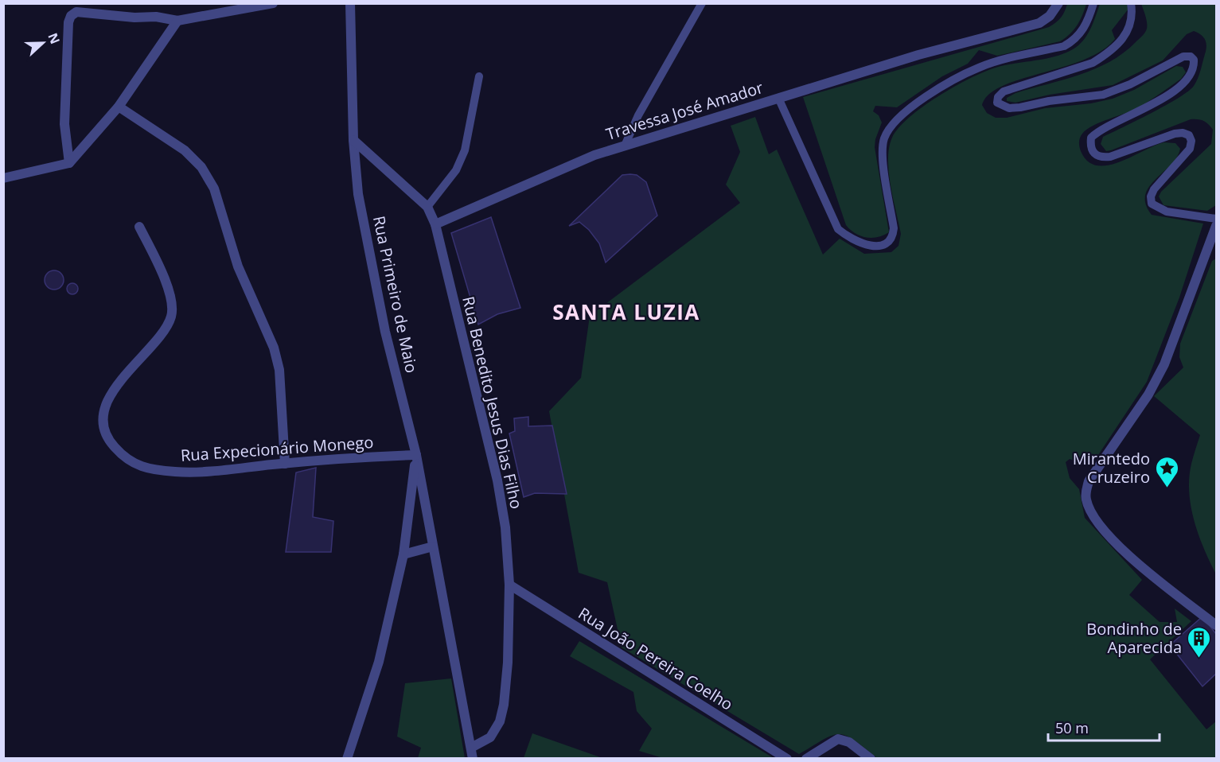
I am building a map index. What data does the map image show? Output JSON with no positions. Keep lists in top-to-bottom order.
{
  "streets": {
    "street": [
      "Travessa José Amador",
      "Rua Primeiro de Maio",
      "Rua Benedito Jesus Dias Filho",
      "Rua Expecionário Monego",
      "Rua João Pereira Coelho"
    ]
  },
  "crossings": [
    ["Travessa José Amador", "Rua Benedito Jesus Dias Filho"],
    ["Rua Primeiro de Maio", "Rua Expecionário Monego"],
    ["Rua Benedito Jesus Dias Filho", "Rua João Pereira Coelho"]
  ],
  "districts": ["SANTA LUZIA"],
  "places": {
    "place": ["Mirantedo Cruzeiro"],
    "building": ["Bondinho de Aparecida"]
  },
  "scale_bar": "50 m",
  "north": "right"
}
